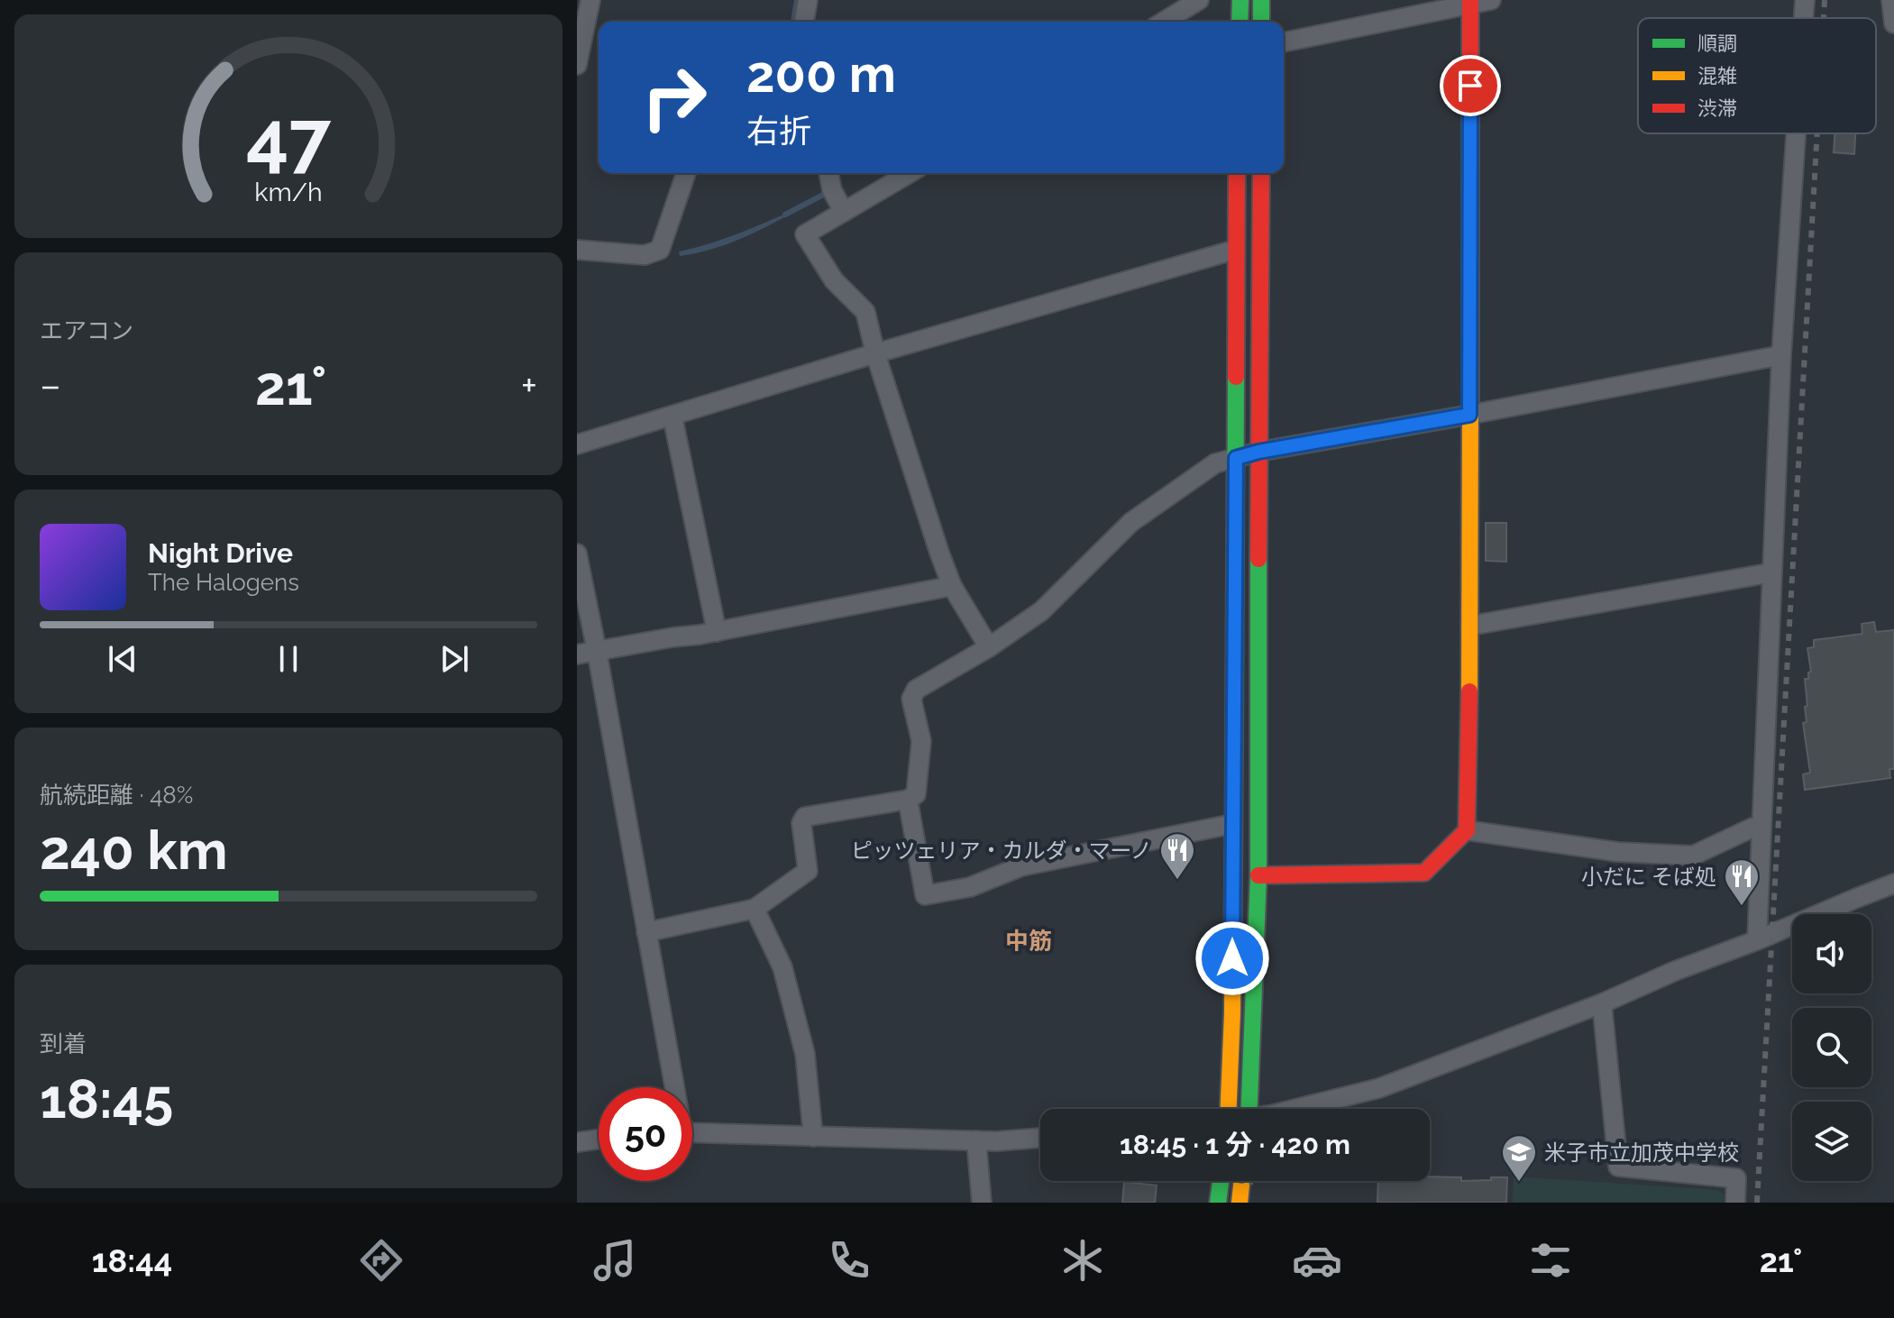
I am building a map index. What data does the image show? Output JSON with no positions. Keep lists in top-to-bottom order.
{
  "districts": ["中筋"],
  "places": {
    "restaurant": ["ピッツェリア・カルダ・マーノ", "小だに そば処"],
    "school or university": ["米子市立加茂中学校"]
  },
  "legend": ["順調", "混雑", "渋滞"],
  "page": {
    "turn": ["200 m", "右折"],
    "tile": [
      "エアコン",
      ["航続距離 · 48%", "240 km"],
      ["到着", "18:45"]
    ],
    "heat": ["−", "21°", "+"],
    "song": ["Night Drive", "The Halogens"],
    "limit": "50",
    "trip": "18:45 · 1 分 · 420 m",
    "tabs": ["18:44", "21°"],
    "gauge": ["47", "km/h"]
  }
}
